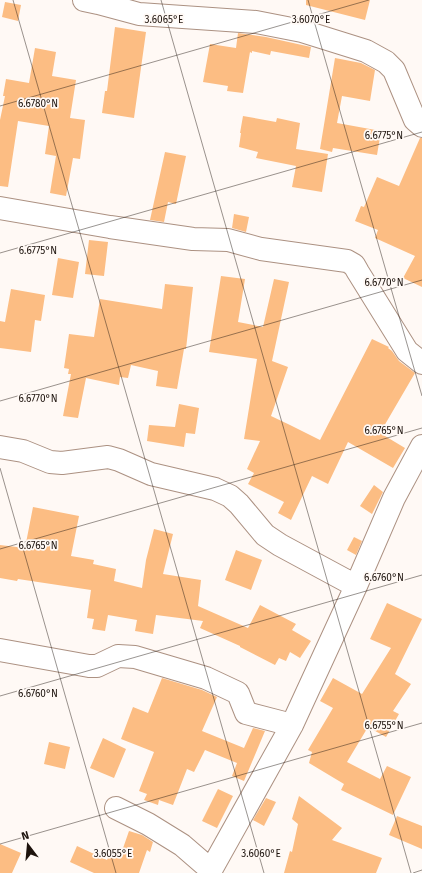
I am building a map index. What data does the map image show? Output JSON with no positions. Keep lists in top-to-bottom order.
{
  "north": "top",
  "coordinates": [
    "3.6065°E",
    "3.6070°E",
    "6.6780°N",
    "6.6775°N",
    "6.6770°N",
    "6.6765°N",
    "6.6760°N",
    "6.6755°N",
    "3.6055°E",
    "3.6060°E"
  ]
}
